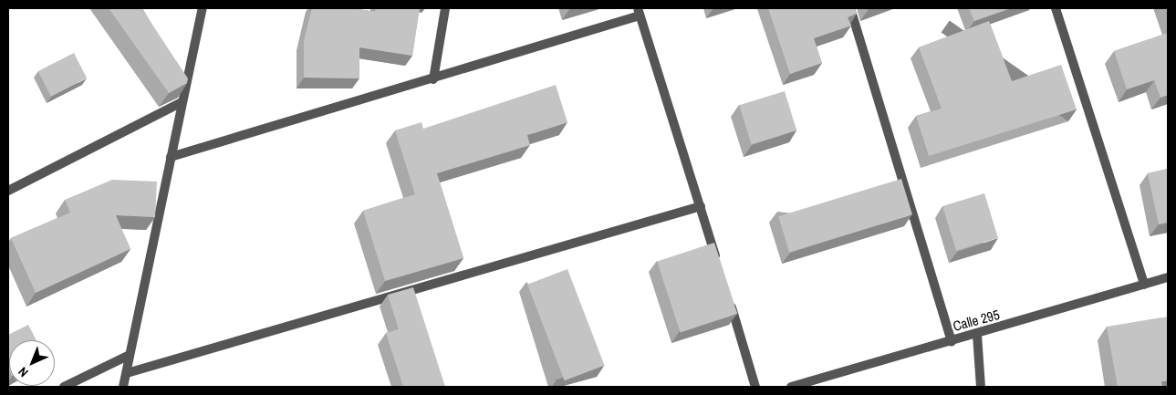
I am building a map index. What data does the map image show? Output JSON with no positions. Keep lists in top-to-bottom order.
{
  "streets": {
    "street": ["Calle 295"]
  },
  "north": "bottom left"
}
